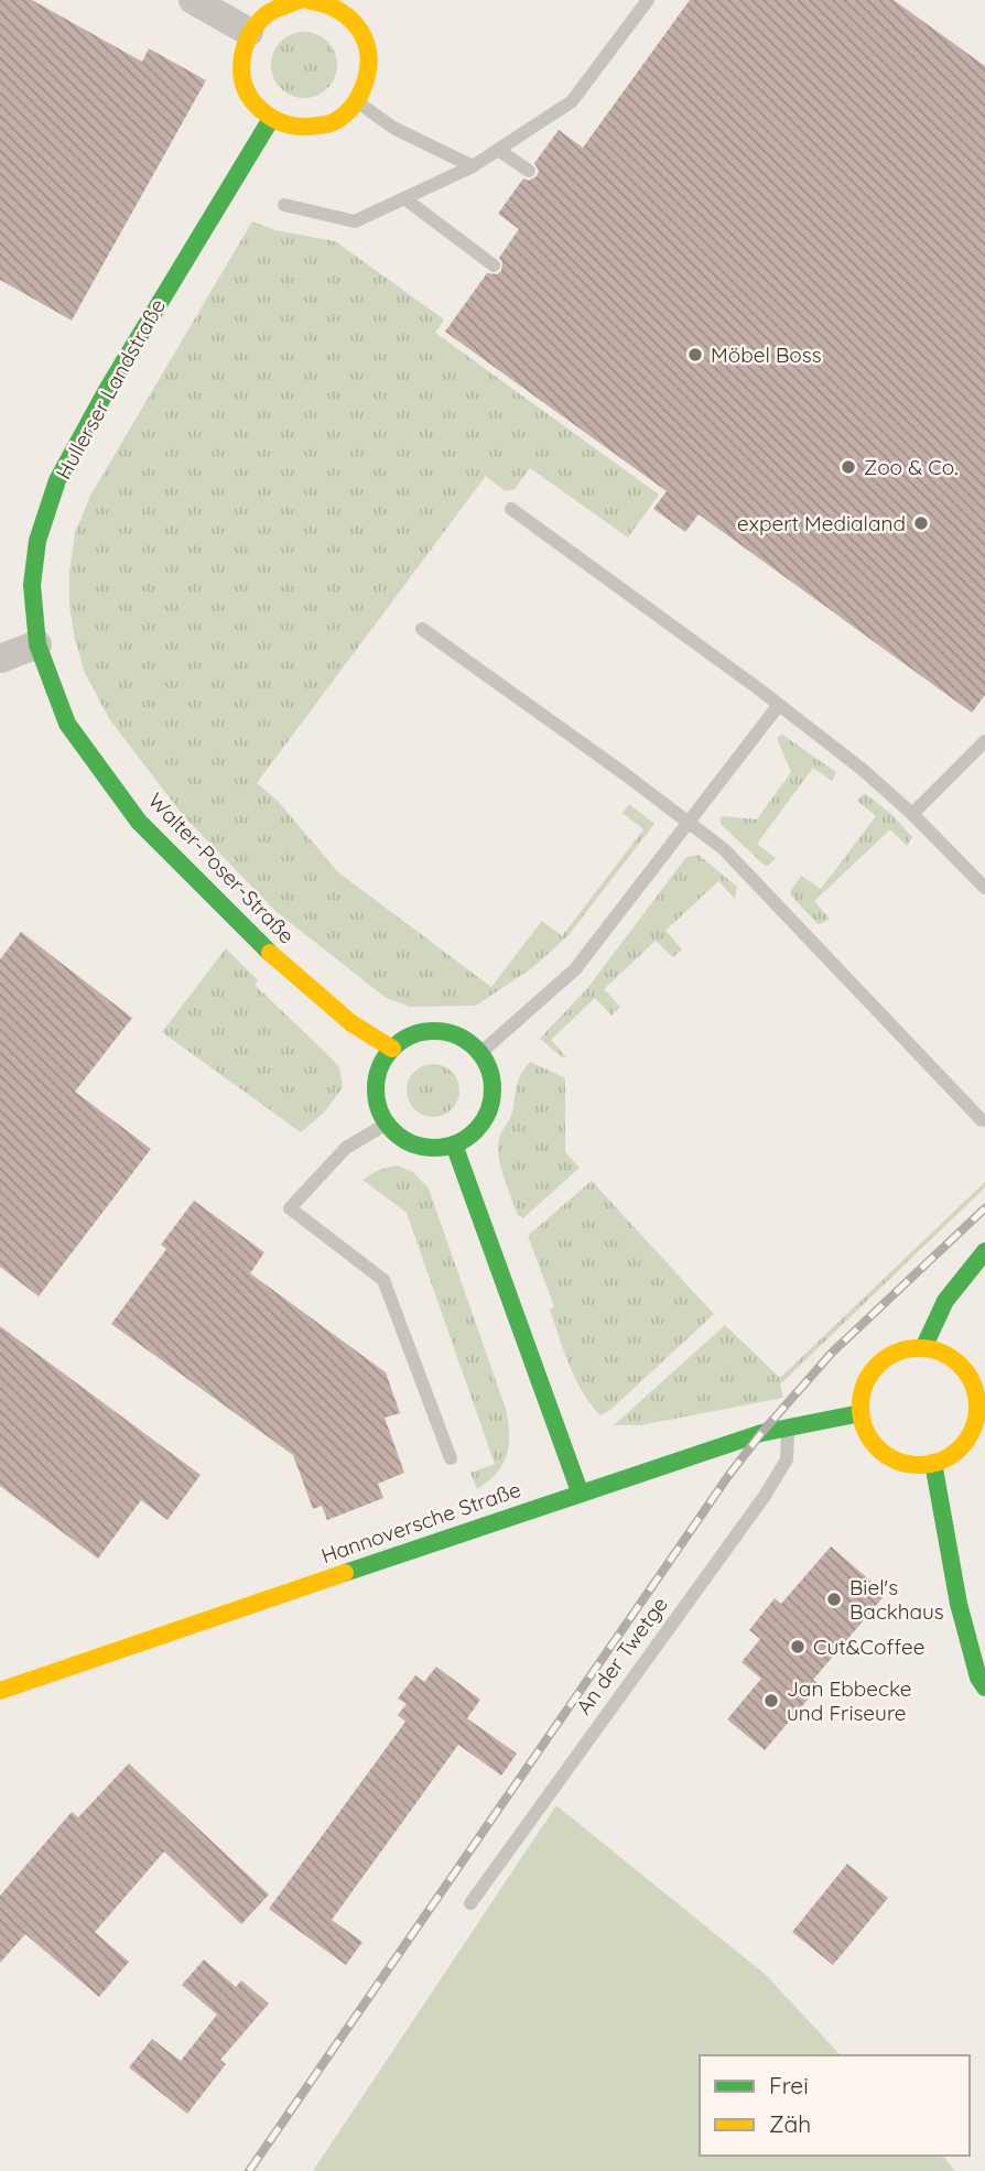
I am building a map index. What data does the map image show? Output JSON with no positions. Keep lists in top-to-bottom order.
{
  "streets": {
    "street": ["Hullerser Landstraße", "Walter-Poser-Straße", "Hannoversche Straße"],
    "lane": ["An der Twetge"]
  },
  "crossings": [
    ["Hullerser Landstraße", "Walter-Poser-Straße"],
    ["Hannoversche Straße", "An der Twetge"]
  ],
  "places": [
    "Möbel Boss",
    "Zoo & Co.",
    "expert Medialand",
    "Biel's Backhaus",
    "Cut&Coffee",
    "Jan Ebbecke und Friseure"
  ],
  "legend": ["Frei", "Zäh"]
}
